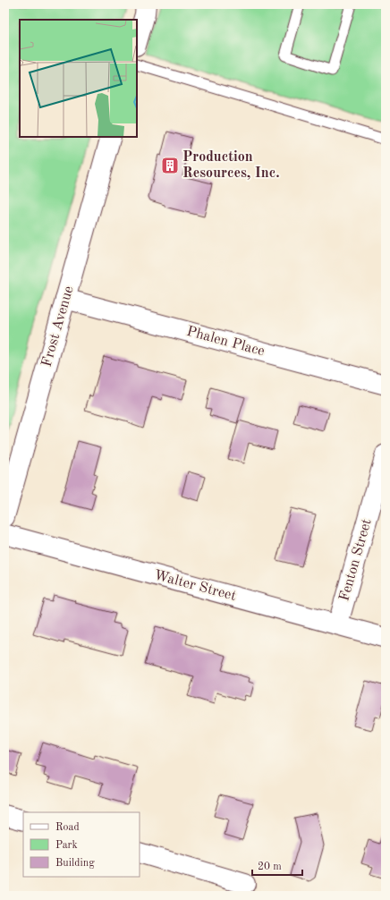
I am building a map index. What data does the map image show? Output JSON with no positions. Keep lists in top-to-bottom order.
{
  "streets": {
    "street": [
      "Frost Avenue",
      "Phalen Place",
      "Fenton Street",
      "Walter Street"
    ]
  },
  "crossings": [
    ["Frost Avenue", "Phalen Place"],
    ["Fenton Street", "Walter Street"]
  ],
  "places": {
    "building": ["Production Resources, Inc."]
  },
  "legend": ["Road", "Park", "Building"],
  "scale_bar": "20 m"
}
